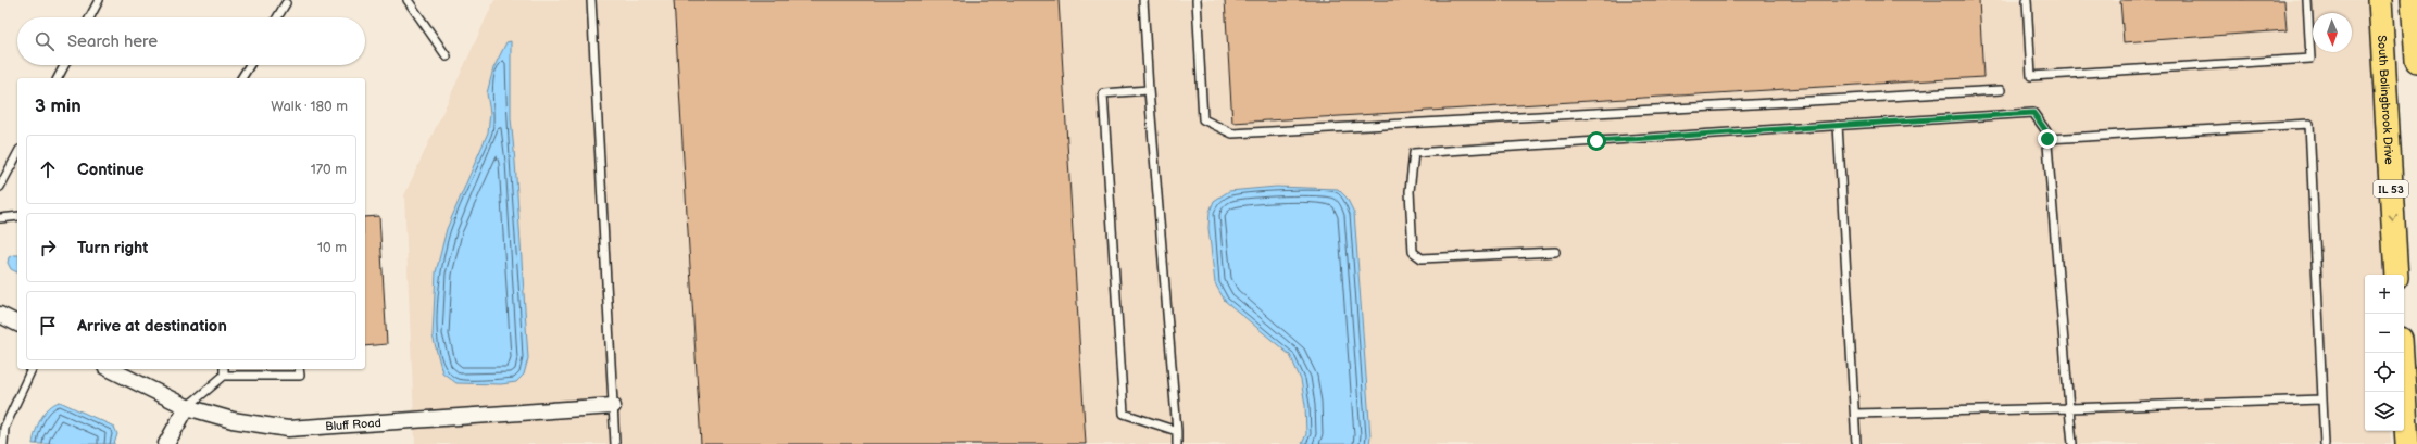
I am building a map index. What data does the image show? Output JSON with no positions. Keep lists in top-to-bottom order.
{
  "streets": {
    "main road": ["South Bolingbrook Drive", "IL 53"],
    "street": ["Bluff Road"]
  },
  "one_way": ["South Bolingbrook Drive"],
  "north": "bottom",
  "page": {
    "search": "Search here",
    "heading": ["3 min", "Walk · 180 m"],
    "list": [
      ["Continue", "170 m"],
      ["Turn right", "10 m"],
      "Arrive at destination"
    ],
    "map_buttons": ["+", "−"]
  }
}
